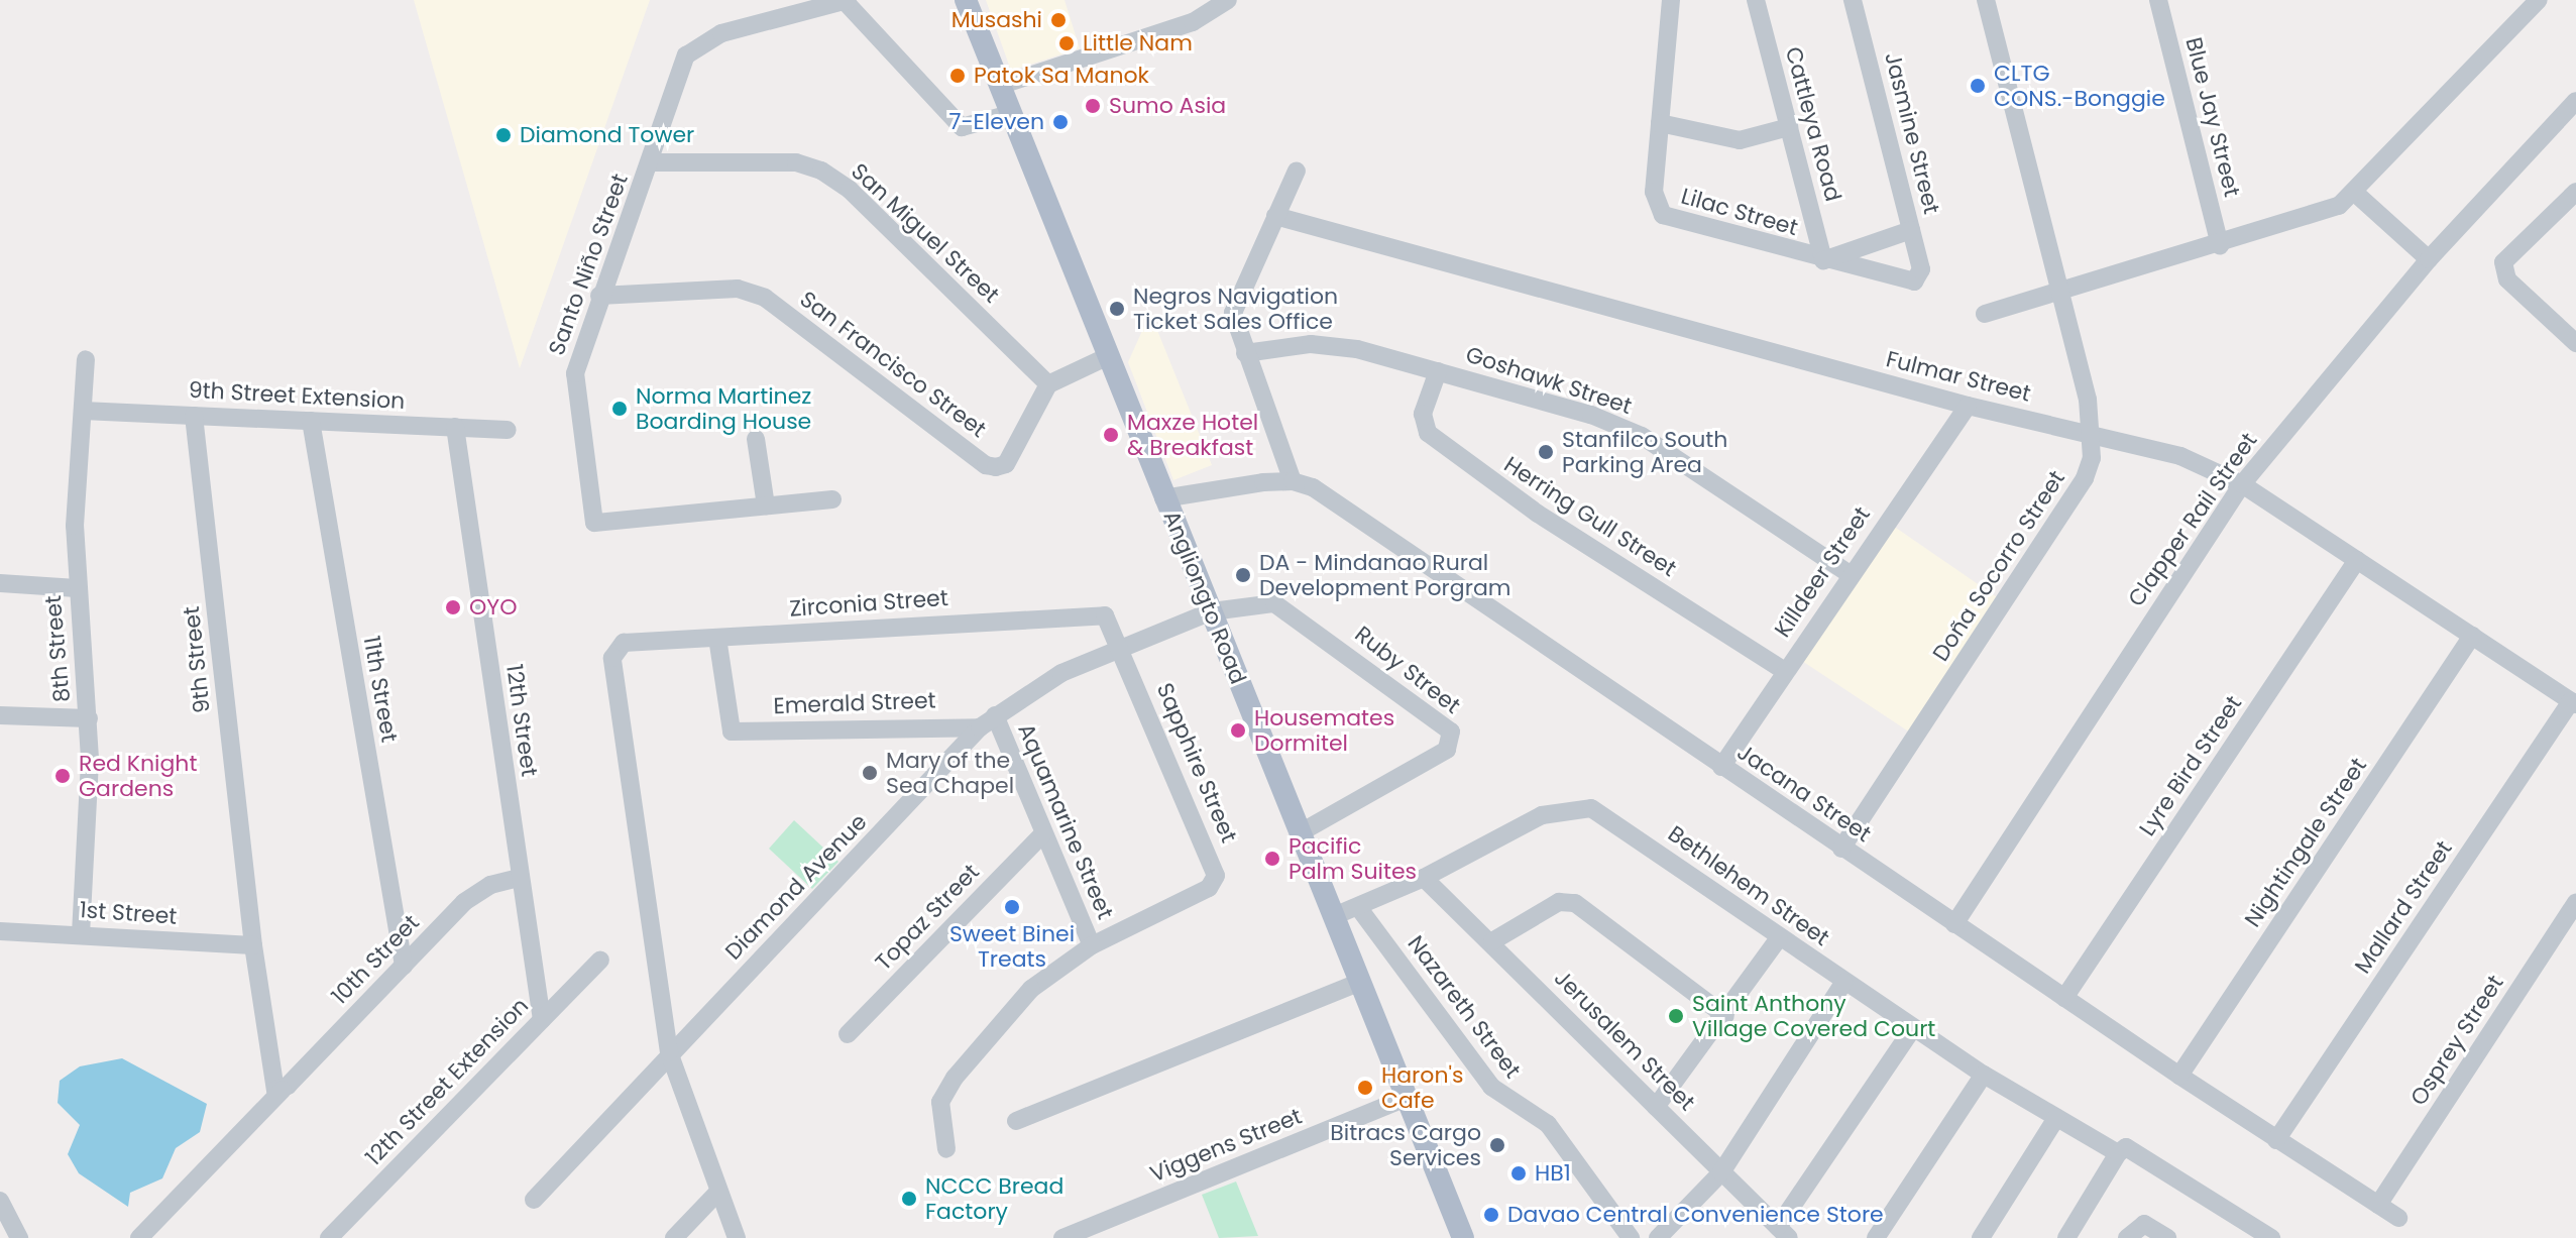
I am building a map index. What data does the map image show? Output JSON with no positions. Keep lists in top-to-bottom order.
{
  "streets": {
    "main road": ["Angliongto Road"],
    "street": [
      "Blue Jay Street",
      "Cattleya Road",
      "Jasmine Street",
      "Lilac Street",
      "San Miguel Street",
      "Santo Niño Street",
      "San Francisco Street",
      "Fulmar Street",
      "Goshawk Street",
      "9th Street Extension",
      "Herring Gull Street",
      "Clapper Rail Street",
      "Doña Socorro Street",
      "Killdeer Street",
      "Zirconia Street",
      "8th Street",
      "9th Street",
      "Ruby Street",
      "11th Street",
      "Emerald Street",
      "12th Street",
      "Sapphire Street",
      "Lyre Bird Street",
      "Jacana Street",
      "Aquamarine Street",
      "Nightingale Street",
      "Bethlehem Street",
      "Diamond Avenue",
      "Mallard Street",
      "1st Street",
      "Topaz Street",
      "10th Street",
      "Nazareth Street",
      "Jerusalem Street",
      "Osprey Street",
      "12th Street Extension",
      "Viggens Street"
    ]
  },
  "crossings": [
    ["Cattleya Road", "Lilac Street"],
    ["Jasmine Street", "Lilac Street"],
    ["San Miguel Street", "Santo Niño Street"],
    ["San Miguel Street", "San Francisco Street"],
    ["Santo Niño Street", "San Francisco Street"],
    ["Fulmar Street", "Clapper Rail Street"],
    ["Fulmar Street", "Doña Socorro Street"],
    ["Fulmar Street", "Killdeer Street"],
    ["Fulmar Street", "Lyre Bird Street"],
    ["Fulmar Street", "Nightingale Street"],
    ["Fulmar Street", "Mallard Street"],
    ["Goshawk Street", "Herring Gull Street"],
    ["Goshawk Street", "Killdeer Street"],
    ["9th Street Extension", "8th Street"],
    ["9th Street Extension", "9th Street"],
    ["9th Street Extension", "11th Street"],
    ["9th Street Extension", "12th Street"],
    ["Herring Gull Street", "Killdeer Street"],
    ["Clapper Rail Street", "Jacana Street"],
    ["Doña Socorro Street", "Jacana Street"],
    ["Killdeer Street", "Jacana Street"],
    ["Angliongto Road", "Ruby Street"],
    ["Angliongto Road", "Bethlehem Street"],
    ["Angliongto Road", "Diamond Avenue"],
    ["Angliongto Road", "Viggens Street"],
    ["Zirconia Street", "Emerald Street"],
    ["Zirconia Street", "Sapphire Street"],
    ["Zirconia Street", "Diamond Avenue"],
    ["8th Street", "1st Street"],
    ["9th Street", "1st Street"],
    ["9th Street", "10th Street"],
    ["Ruby Street", "Diamond Avenue"],
    ["11th Street", "10th Street"],
    ["Emerald Street", "Diamond Avenue"],
    ["12th Street", "10th Street"],
    ["12th Street", "12th Street Extension"],
    ["Sapphire Street", "Aquamarine Street"],
    ["Sapphire Street", "Diamond Avenue"],
    ["Lyre Bird Street", "Jacana Street"],
    ["Jacana Street", "Nightingale Street"],
    ["Jacana Street", "Mallard Street"],
    ["Jacana Street", "Osprey Street"],
    ["Aquamarine Street", "Diamond Avenue"],
    ["Aquamarine Street", "Topaz Street"],
    ["Bethlehem Street", "Nazareth Street"],
    ["Bethlehem Street", "Jerusalem Street"]
  ],
  "places": [
    "Musashi",
    "Little Nam",
    "Patok Sa Manok",
    "CLTG CONS.-Bonggie",
    "Sumo Asia",
    "7-Eleven",
    "Diamond Tower",
    "Negros Navigation Ticket Sales Office",
    "Norma Martinez Boarding House",
    "Maxze Hotel & Breakfast",
    "Stanfilco South Parking Area",
    "DA - Mindanao Rural Development Porgram",
    "OYO",
    "Housemates Dormitel",
    "Mary of the Sea Chapel",
    "Red Knight Gardens",
    "Pacific Palm Suites",
    "Sweet Binei Treats",
    "Saint Anthony Village Covered Court",
    "Haron's Cafe",
    "Bitracs Cargo Services",
    "HB1",
    "NCCC Bread Factory",
    "Davao Central Convenience Store"
  ]
}
